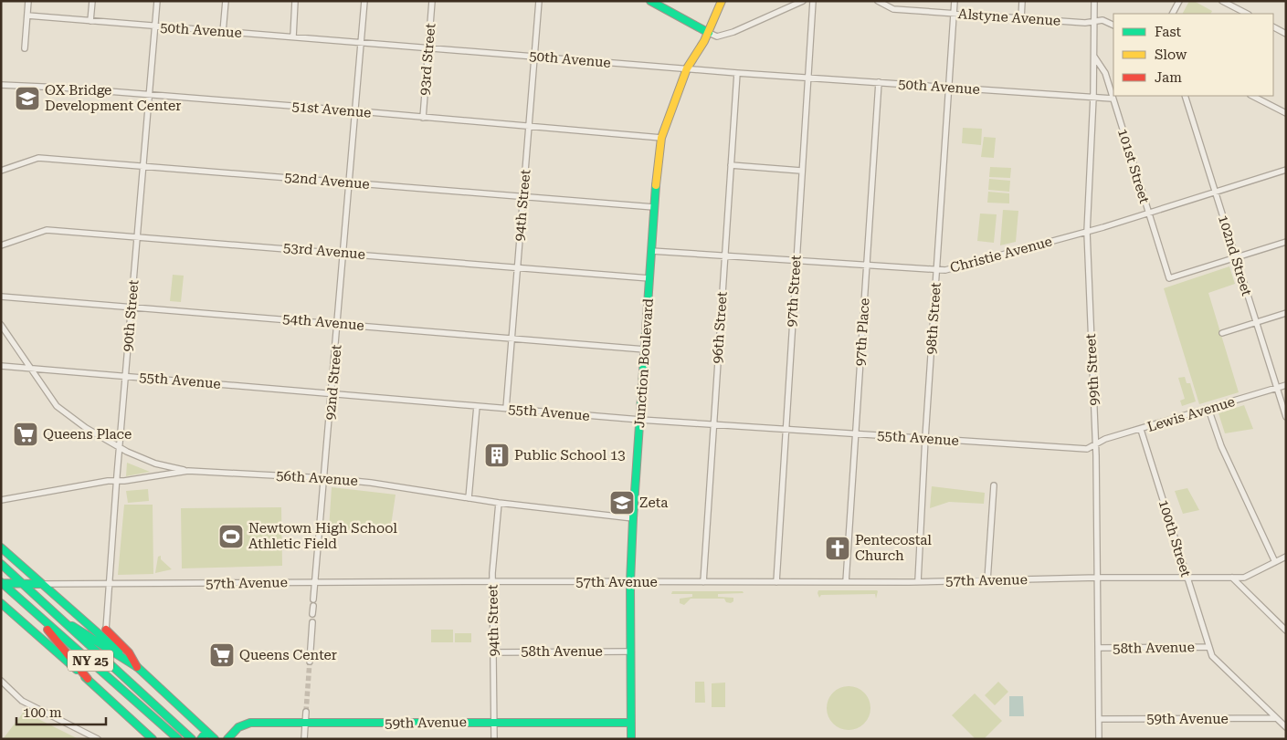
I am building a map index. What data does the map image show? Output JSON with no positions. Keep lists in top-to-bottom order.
{
  "streets": {
    "main road": [
      "Junction Boulevard",
      "57th Avenue",
      "NY 25",
      "59th Avenue"
    ],
    "street": [
      "Alstyne Avenue",
      "50th Avenue",
      "93rd Street",
      "51st Avenue",
      "101st Street",
      "52nd Avenue",
      "94th Street",
      "53rd Avenue",
      "Christie Avenue",
      "102nd Street",
      "97th Street",
      "90th Street",
      "98th Street",
      "54th Avenue",
      "96th Street",
      "97th Place",
      "99th Street",
      "55th Avenue",
      "92nd Street",
      "Lewis Avenue",
      "56th Avenue",
      "100th Street",
      "58th Avenue"
    ]
  },
  "crossings": [
    ["Alstyne Avenue", "98th Street"],
    ["Alstyne Avenue", "99th Street"],
    ["50th Avenue", "93rd Street"],
    ["50th Avenue", "101st Street"],
    ["50th Avenue", "94th Street"],
    ["50th Avenue", "97th Street"],
    ["50th Avenue", "90th Street"],
    ["50th Avenue", "98th Street"],
    ["50th Avenue", "96th Street"],
    ["50th Avenue", "97th Place"],
    ["50th Avenue", "Junction Boulevard"],
    ["50th Avenue", "99th Street"],
    ["50th Avenue", "92nd Street"],
    ["93rd Street", "51st Avenue"],
    ["51st Avenue", "94th Street"],
    ["51st Avenue", "90th Street"],
    ["51st Avenue", "Junction Boulevard"],
    ["51st Avenue", "92nd Street"],
    ["101st Street", "Christie Avenue"],
    ["101st Street", "102nd Street"],
    ["101st Street", "99th Street"],
    ["52nd Avenue", "94th Street"],
    ["52nd Avenue", "90th Street"],
    ["52nd Avenue", "Junction Boulevard"],
    ["52nd Avenue", "92nd Street"],
    ["94th Street", "53rd Avenue"],
    ["94th Street", "54th Avenue"],
    ["94th Street", "55th Avenue"],
    ["94th Street", "56th Avenue"],
    ["94th Street", "57th Avenue"],
    ["94th Street", "58th Avenue"],
    ["94th Street", "59th Avenue"],
    ["53rd Avenue", "90th Street"],
    ["53rd Avenue", "Junction Boulevard"],
    ["53rd Avenue", "92nd Street"],
    ["Christie Avenue", "102nd Street"],
    ["Christie Avenue", "97th Street"],
    ["Christie Avenue", "98th Street"],
    ["Christie Avenue", "96th Street"],
    ["Christie Avenue", "97th Place"],
    ["Christie Avenue", "Junction Boulevard"],
    ["Christie Avenue", "99th Street"],
    ["102nd Street", "Lewis Avenue"],
    ["97th Street", "55th Avenue"],
    ["97th Street", "57th Avenue"],
    ["90th Street", "54th Avenue"],
    ["90th Street", "55th Avenue"],
    ["90th Street", "56th Avenue"],
    ["90th Street", "57th Avenue"],
    ["98th Street", "55th Avenue"],
    ["98th Street", "57th Avenue"],
    ["54th Avenue", "Junction Boulevard"],
    ["54th Avenue", "92nd Street"],
    ["96th Street", "55th Avenue"],
    ["96th Street", "57th Avenue"],
    ["97th Place", "55th Avenue"],
    ["97th Place", "57th Avenue"],
    ["Junction Boulevard", "55th Avenue"],
    ["Junction Boulevard", "56th Avenue"],
    ["Junction Boulevard", "57th Avenue"],
    ["Junction Boulevard", "58th Avenue"],
    ["Junction Boulevard", "59th Avenue"],
    ["99th Street", "55th Avenue"],
    ["99th Street", "Lewis Avenue"],
    ["99th Street", "57th Avenue"],
    ["99th Street", "58th Avenue"],
    ["99th Street", "59th Avenue"],
    ["55th Avenue", "92nd Street"],
    ["55th Avenue", "Lewis Avenue"],
    ["92nd Street", "56th Avenue"],
    ["92nd Street", "57th Avenue"],
    ["Lewis Avenue", "100th Street"],
    ["100th Street", "57th Avenue"],
    ["100th Street", "58th Avenue"],
    ["100th Street", "59th Avenue"],
    ["57th Avenue", "NY 25"]
  ],
  "places": {
    "school or university": ["OX Bridge Development Center", "Zeta"],
    "supermarket": ["Queens Place", "Queens Center"],
    "building": ["Public School 13"],
    "sports": ["Newtown High School Athletic Field"],
    "church": ["Pentecostal Church"]
  },
  "legend": ["Fast", "Slow", "Jam"],
  "scale_bar": "100 m"
}
